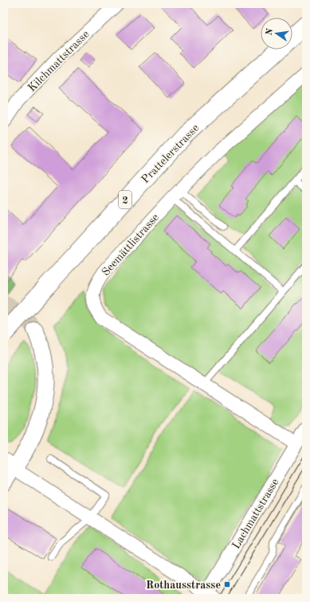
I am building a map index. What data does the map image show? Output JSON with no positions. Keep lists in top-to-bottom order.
{
  "streets": {
    "main road": ["Prattelerstrasse", "2"],
    "street": ["Kilchmattstrasse", "Seemättlistrasse", "Lachmattstrasse"]
  },
  "crossings": [
    ["Seemättlistrasse", "Lachmattstrasse"]
  ],
  "places": {
    "transit": ["Rothausstrasse"]
  },
  "north": "left"
}
